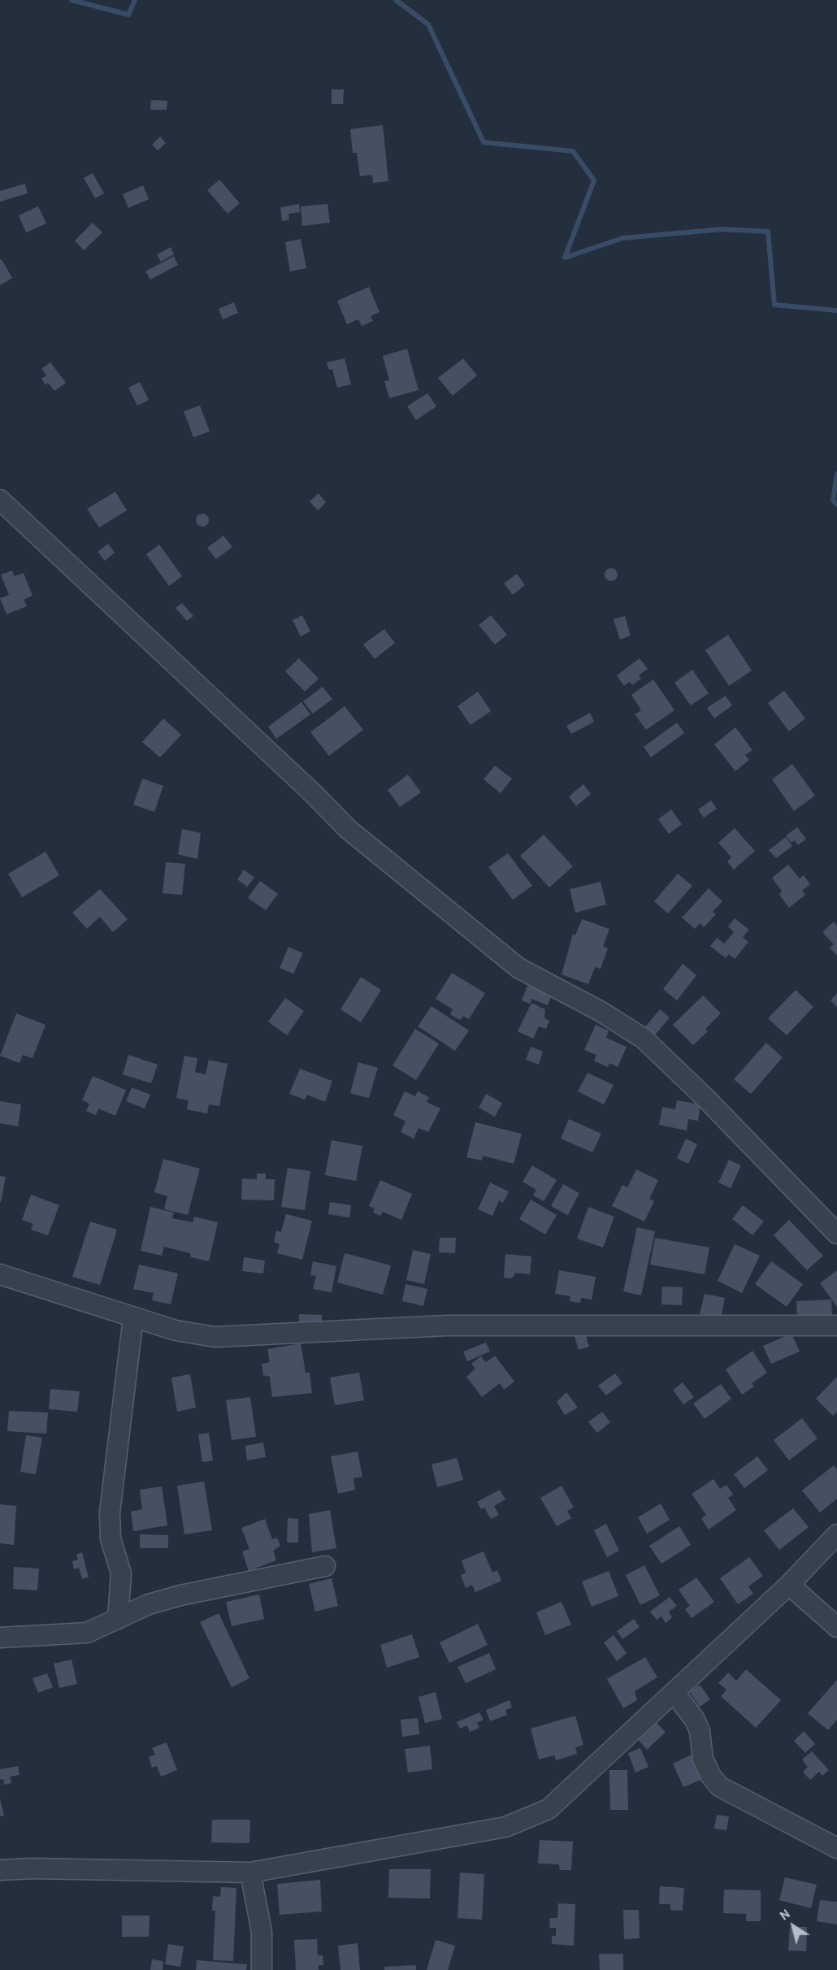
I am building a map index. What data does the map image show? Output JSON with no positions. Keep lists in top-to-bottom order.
{
  "north": "top left"
}
